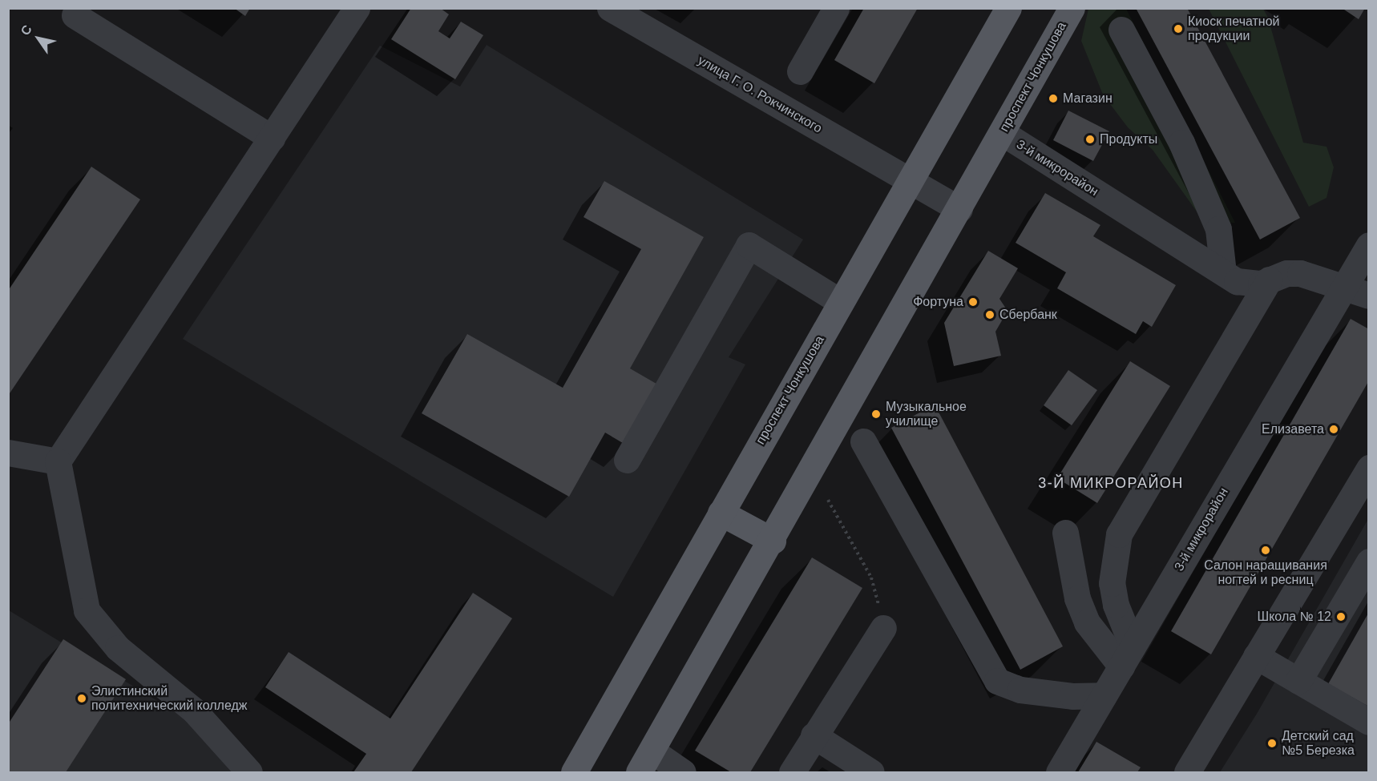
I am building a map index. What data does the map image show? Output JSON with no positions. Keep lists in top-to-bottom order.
{
  "streets": {
    "main road": ["проспект Чонкушова"],
    "street": ["улица Г. О. Рокчинского", "3-й микрорайон"]
  },
  "crossings": [
    ["проспект Чонкушова", "улица Г. О. Рокчинского"],
    ["проспект Чонкушова", "3-й микрорайон"]
  ],
  "districts": ["3-Й МИКРОРАЙОН"],
  "places": [
    "Киоск печатной продукции",
    "Магазин",
    "Продукты",
    "Фортуна",
    "Сбербанк",
    "Музыкальное училище",
    "Елизавета",
    "Салон наращивания ногтей и ресниц",
    "Школа № 12",
    "Элистинский политехнический колледж",
    "Детский сад №5 Березка"
  ],
  "north": "top left"
}
